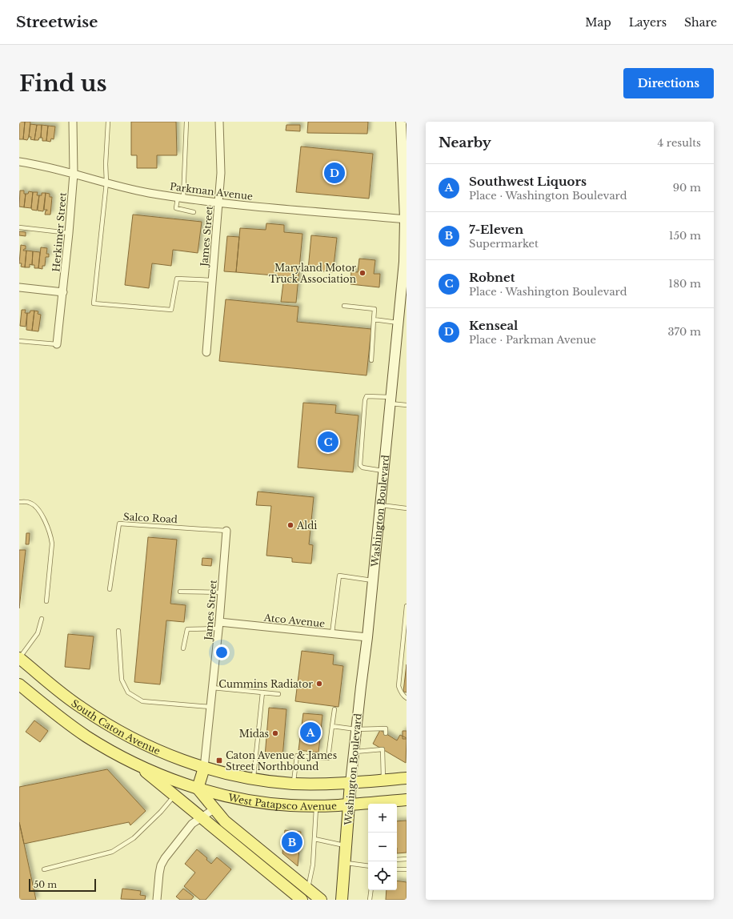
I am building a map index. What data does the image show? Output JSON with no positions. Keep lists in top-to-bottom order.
{
  "streets": {
    "main road": ["Washington Boulevard", "South Caton Avenue", "West Patapsco Avenue"],
    "street": [
      "Parkman Avenue",
      "Herkimer Street",
      "James Street",
      "Atco Avenue"
    ],
    "lane": ["Salco Road"]
  },
  "crossings": [
    ["Parkman Avenue", "Herkimer Street"],
    ["Parkman Avenue", "James Street"],
    ["Parkman Avenue", "Washington Boulevard"],
    ["James Street", "Salco Road"],
    ["James Street", "Atco Avenue"],
    ["James Street", "South Caton Avenue"],
    ["James Street", "West Patapsco Avenue"],
    ["Washington Boulevard", "Atco Avenue"],
    ["Washington Boulevard", "West Patapsco Avenue"],
    ["South Caton Avenue", "West Patapsco Avenue"]
  ],
  "places": {
    "other": [
      "Maryland Motor Truck Association",
      "Aldi",
      "Cummins Radiator",
      "Midas"
    ],
    "transit": ["Caton Avenue & James Street Northbound"]
  },
  "scale_bar": "50 m",
  "page": {
    "header": "Streetwise",
    "nav": ["Map", "Layers", "Share"],
    "buttons": "Directions",
    "title": "Find us",
    "heading": ["Nearby", "4 results"],
    "pins": [
      "D",
      "C",
      "A",
      "B"
    ],
    "list": [
      {
        "mark": "A",
        "name": "Southwest Liquors",
        "note": "Place · Washington Boulevard",
        "value": "90 m"
      },
      {
        "mark": "B",
        "name": "7-Eleven",
        "note": "Supermarket",
        "value": "150 m"
      },
      {
        "mark": "C",
        "name": "Robnet",
        "note": "Place · Washington Boulevard",
        "value": "180 m"
      },
      {
        "mark": "D",
        "name": "Kenseal",
        "note": "Place · Parkman Avenue",
        "value": "370 m"
      }
    ],
    "map_buttons": ["+", "−"],
    "scale": "50 m"
  }
}
